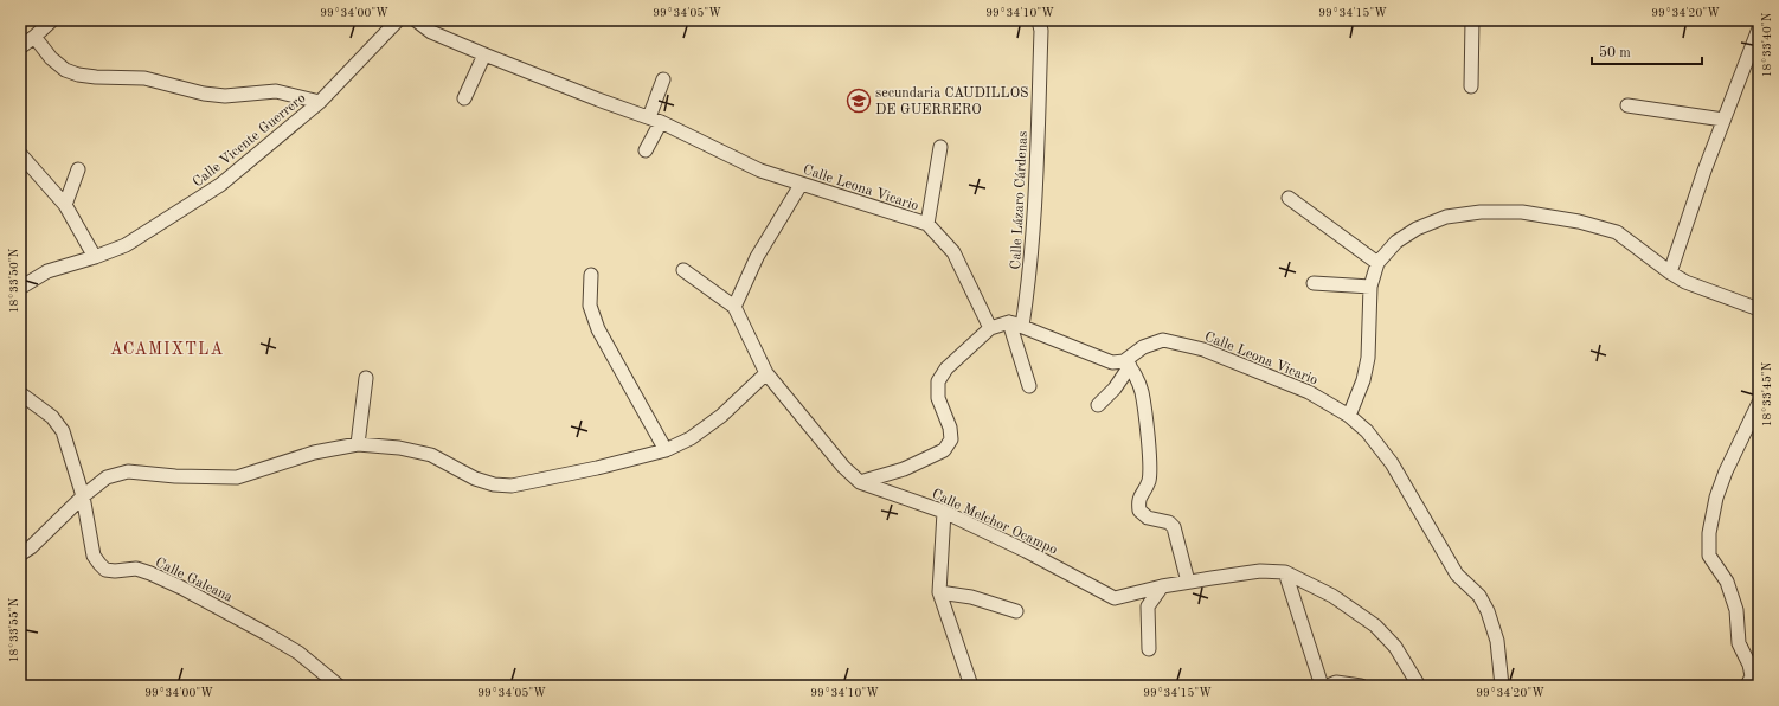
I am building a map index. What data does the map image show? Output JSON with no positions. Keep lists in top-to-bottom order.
{
  "streets": {
    "street": [
      "Calle Vicente Guerrero",
      "Calle Leona Vicario",
      "Calle Lázaro Cárdenas",
      "Calle Melchor Ocampo",
      "Calle Galeana"
    ]
  },
  "districts": ["ACAMIXTLA"],
  "places": {
    "school or university": ["secundaria CAUDILLOS DE GUERRERO"]
  },
  "scale_bar": "50 m",
  "coordinates": [
    "99°34'00\"W",
    "99°34'05\"W",
    "99°34'10\"W",
    "99°34'15\"W",
    "99°34'20\"W",
    "18°33'40\"N",
    "18°33'50\"N",
    "18°33'45\"N",
    "18°33'55\"N"
  ]
}
